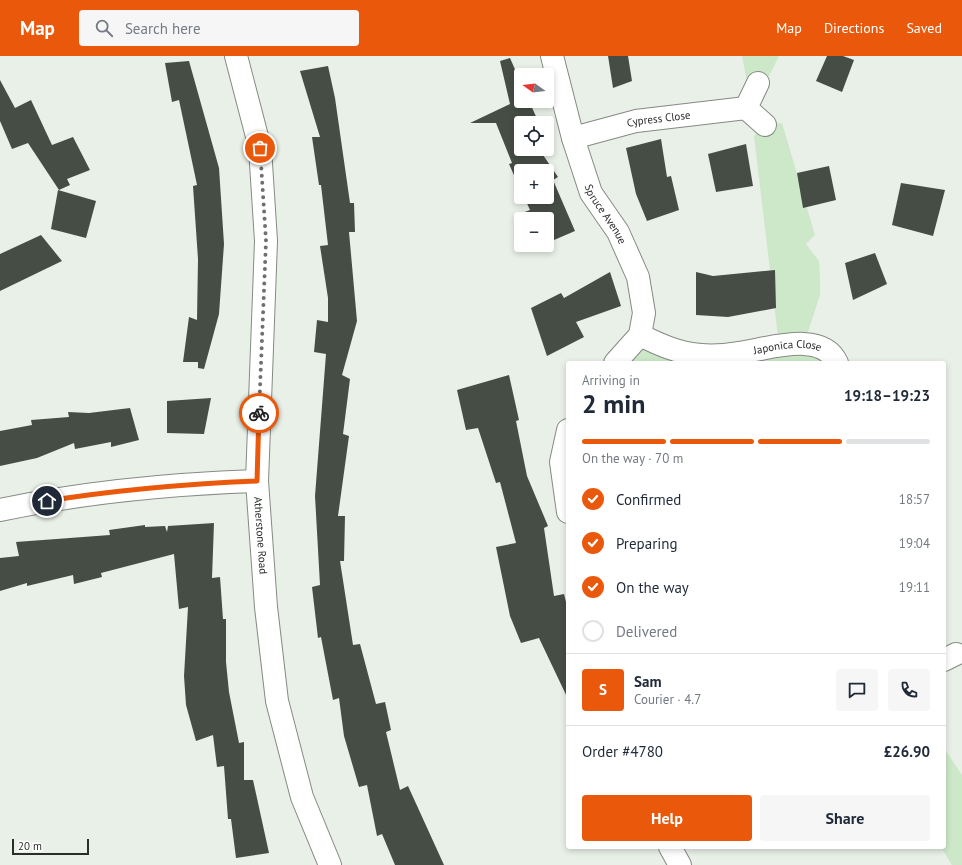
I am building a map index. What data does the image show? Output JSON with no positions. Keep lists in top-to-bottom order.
{
  "streets": {
    "street": [
      "Cypress Close",
      "Spruce Avenue",
      "Japonica Close",
      "Atherstone Road"
    ]
  },
  "crossings": [
    ["Cypress Close", "Spruce Avenue"],
    ["Spruce Avenue", "Japonica Close"]
  ],
  "scale_bar": "20 m",
  "north": "left",
  "page": {
    "header": "Map",
    "search": "Search here",
    "nav": ["Map", "Directions", "Saved"],
    "map_buttons": ["+", "−"],
    "heading": ["2 min", "Arriving in", "19:18–19:23"],
    "panel": [
      "Sam",
      "Courier · 4.7",
      "Order #4780",
      "£26.90"
    ],
    "bar": "On the way · 70 m",
    "list": [
      ["Confirmed", "18:57"],
      ["Preparing", "19:04"],
      ["On the way", "19:11"],
      "Delivered"
    ],
    "round": "S",
    "buttons": ["Help", "Share"],
    "scale": "20 m"
  }
}
